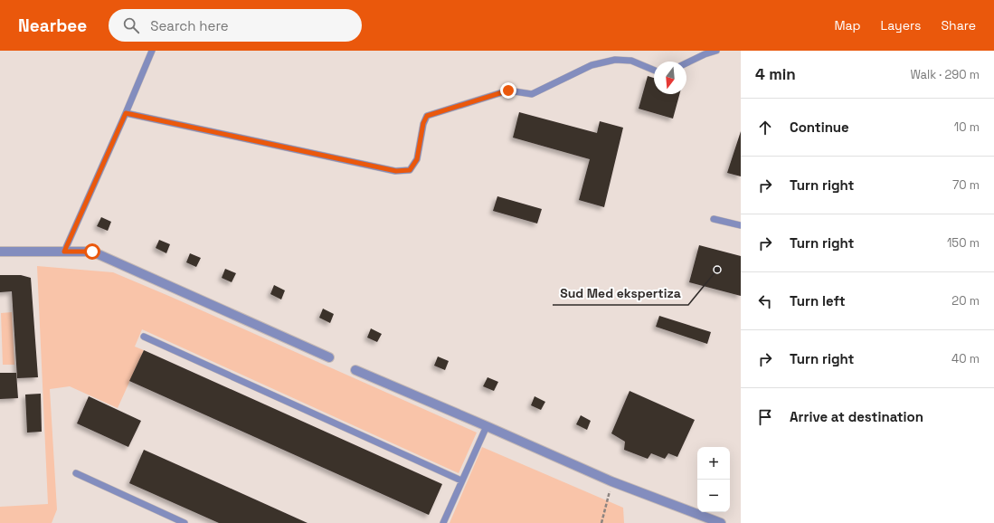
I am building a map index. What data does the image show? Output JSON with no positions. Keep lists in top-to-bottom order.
{
  "places": ["Sud Med ekspertiza"],
  "north": "bottom",
  "page": {
    "header": "Nearbee",
    "search": "Search here",
    "nav": ["Map", "Layers", "Share"],
    "heading": ["4 min", "Walk · 290 m"],
    "list": [
      ["Continue", "10 m"],
      ["Turn right", "70 m"],
      ["Turn right", "150 m"],
      ["Turn left", "20 m"],
      ["Turn right", "40 m"],
      "Arrive at destination"
    ],
    "map_buttons": ["+", "−"]
  }
}
